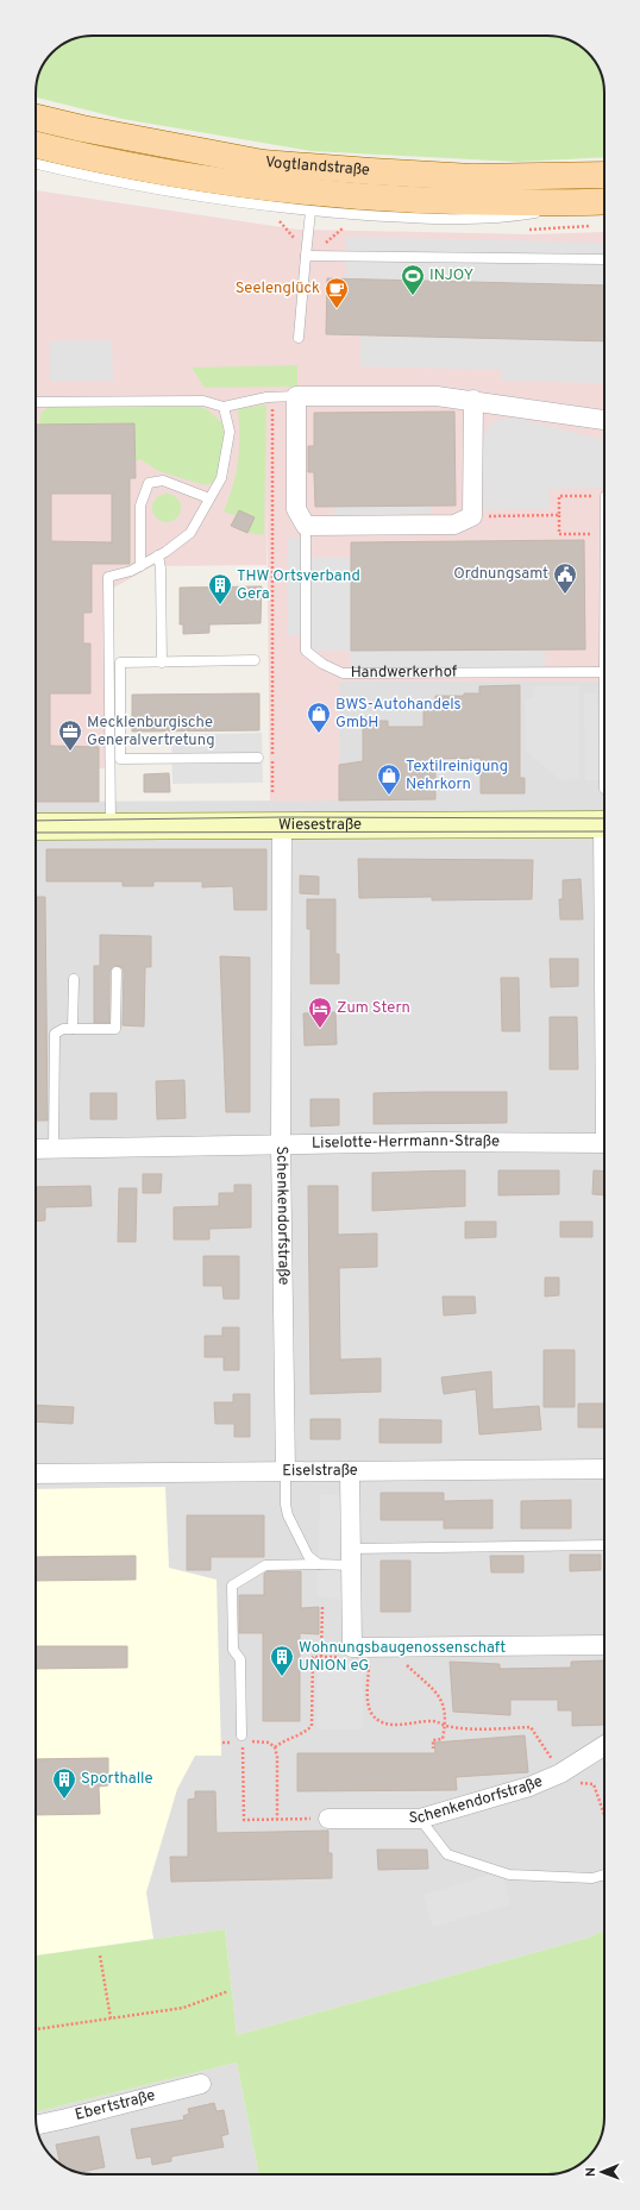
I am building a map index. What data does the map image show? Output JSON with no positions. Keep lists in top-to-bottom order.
{
  "streets": {
    "main road": ["Vogtlandstraße"],
    "street": [
      "Handwerkerhof",
      "Wiesestraße",
      "Liselotte-Herrmann-Straße",
      "Schenkendorfstraße",
      "Eiselstraße",
      "Ebertstraße"
    ]
  },
  "crossings": [
    ["Wiesestraße", "Schenkendorfstraße"],
    ["Liselotte-Herrmann-Straße", "Schenkendorfstraße"],
    ["Schenkendorfstraße", "Eiselstraße"]
  ],
  "places": {
    "sports": ["INJOY"],
    "cafe": ["Seelenglück"],
    "public building": ["Ordnungsamt"],
    "building": ["THW Ortsverband Gera", "Wohnungsbaugenossenschaft UNION eG", "Sporthalle"],
    "shop": ["BWS-Autohandels GmbH", "Textilreinigung Nehrkorn"],
    "office": ["Mecklenburgische Generalvertretung"],
    "hotel": ["Zum Stern"]
  },
  "north": "left"
}
